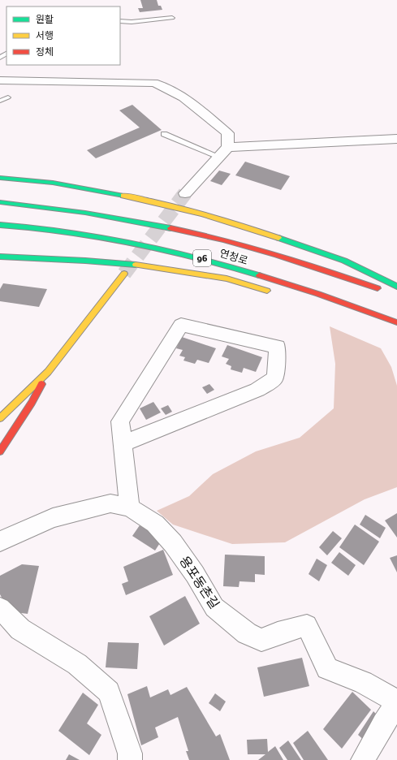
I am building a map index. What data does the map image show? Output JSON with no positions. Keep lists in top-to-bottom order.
{
  "streets": {
    "main road": ["연청로", "96"],
    "street": ["용포동촌길"]
  },
  "legend": ["원활", "서행", "정체"]
}
